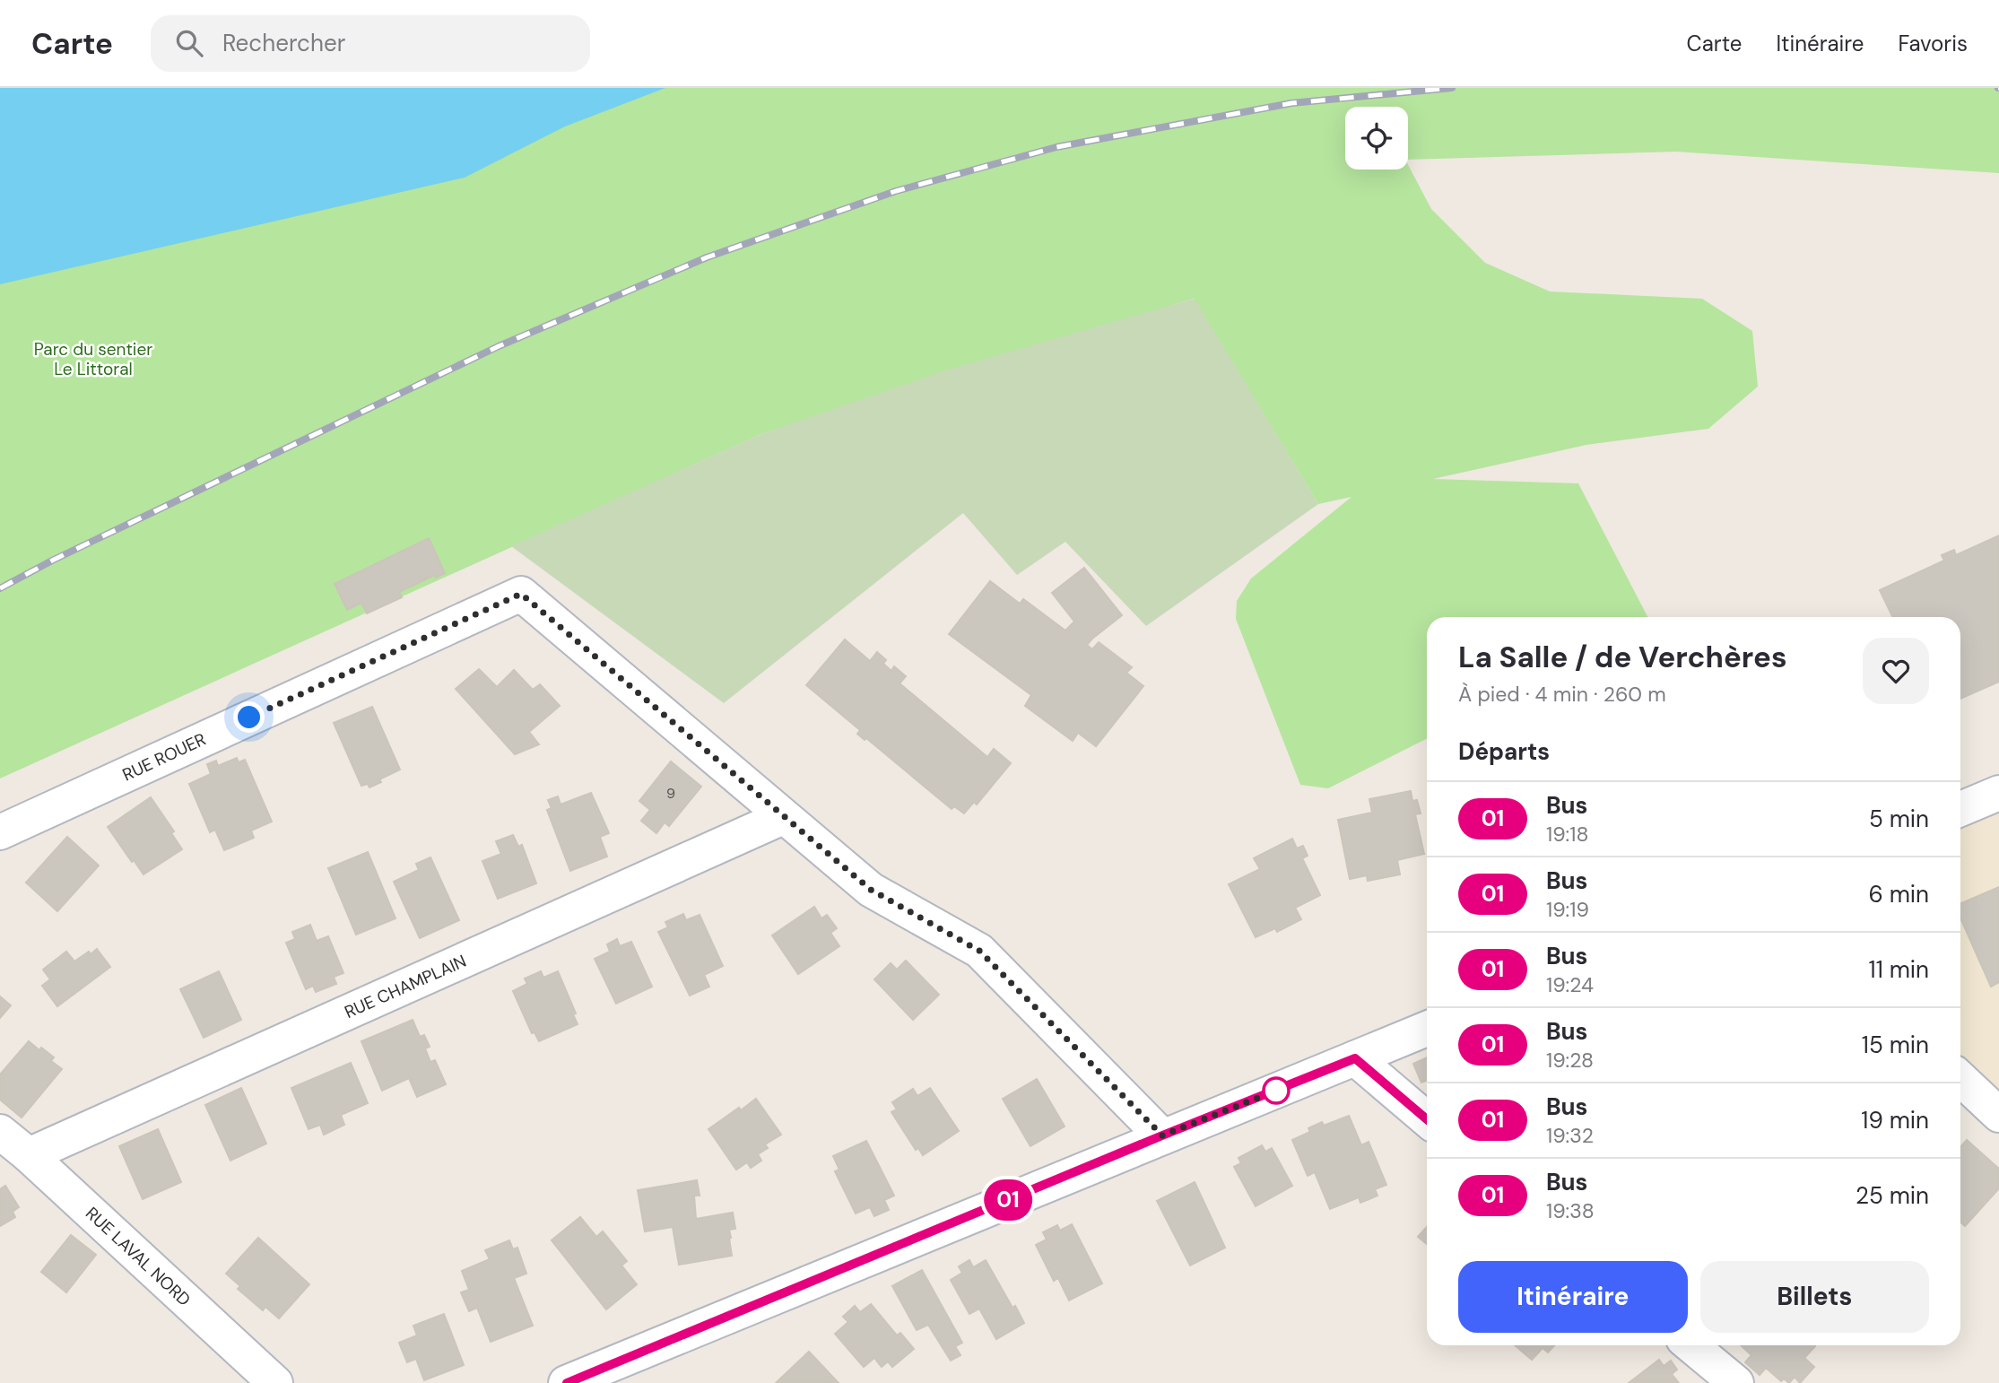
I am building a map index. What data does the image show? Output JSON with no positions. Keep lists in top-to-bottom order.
{
  "streets": {
    "street": ["RUE ROUER", "RUE CHAMPLAIN", "RUE LAVAL NORD"]
  },
  "crossings": [
    ["RUE ROUER", "RUE CHAMPLAIN"],
    ["RUE CHAMPLAIN", "RUE LAVAL NORD"]
  ],
  "parks": ["Parc du sentier Le Littoral"],
  "lines": ["bus line 01"],
  "house_numbers": ["9"],
  "page": {
    "header": "Carte",
    "search": "Rechercher",
    "nav": ["Carte", "Itinéraire", "Favoris"],
    "on_map": "01",
    "heading": [
      ["La Salle / de Verchères", "À pied · 4 min · 260 m"],
      "Départs"
    ],
    "list": [
      {
        "mark": "01",
        "name": "Bus",
        "note": "19:18",
        "value": "5 min"
      },
      {
        "mark": "01",
        "name": "Bus",
        "note": "19:19",
        "value": "6 min"
      },
      {
        "mark": "01",
        "name": "Bus",
        "note": "19:24",
        "value": "11 min"
      },
      {
        "mark": "01",
        "name": "Bus",
        "note": "19:28",
        "value": "15 min"
      },
      {
        "mark": "01",
        "name": "Bus",
        "note": "19:32",
        "value": "19 min"
      },
      {
        "mark": "01",
        "name": "Bus",
        "note": "19:38",
        "value": "25 min"
      }
    ],
    "buttons": ["Itinéraire", "Billets"]
  }
}
